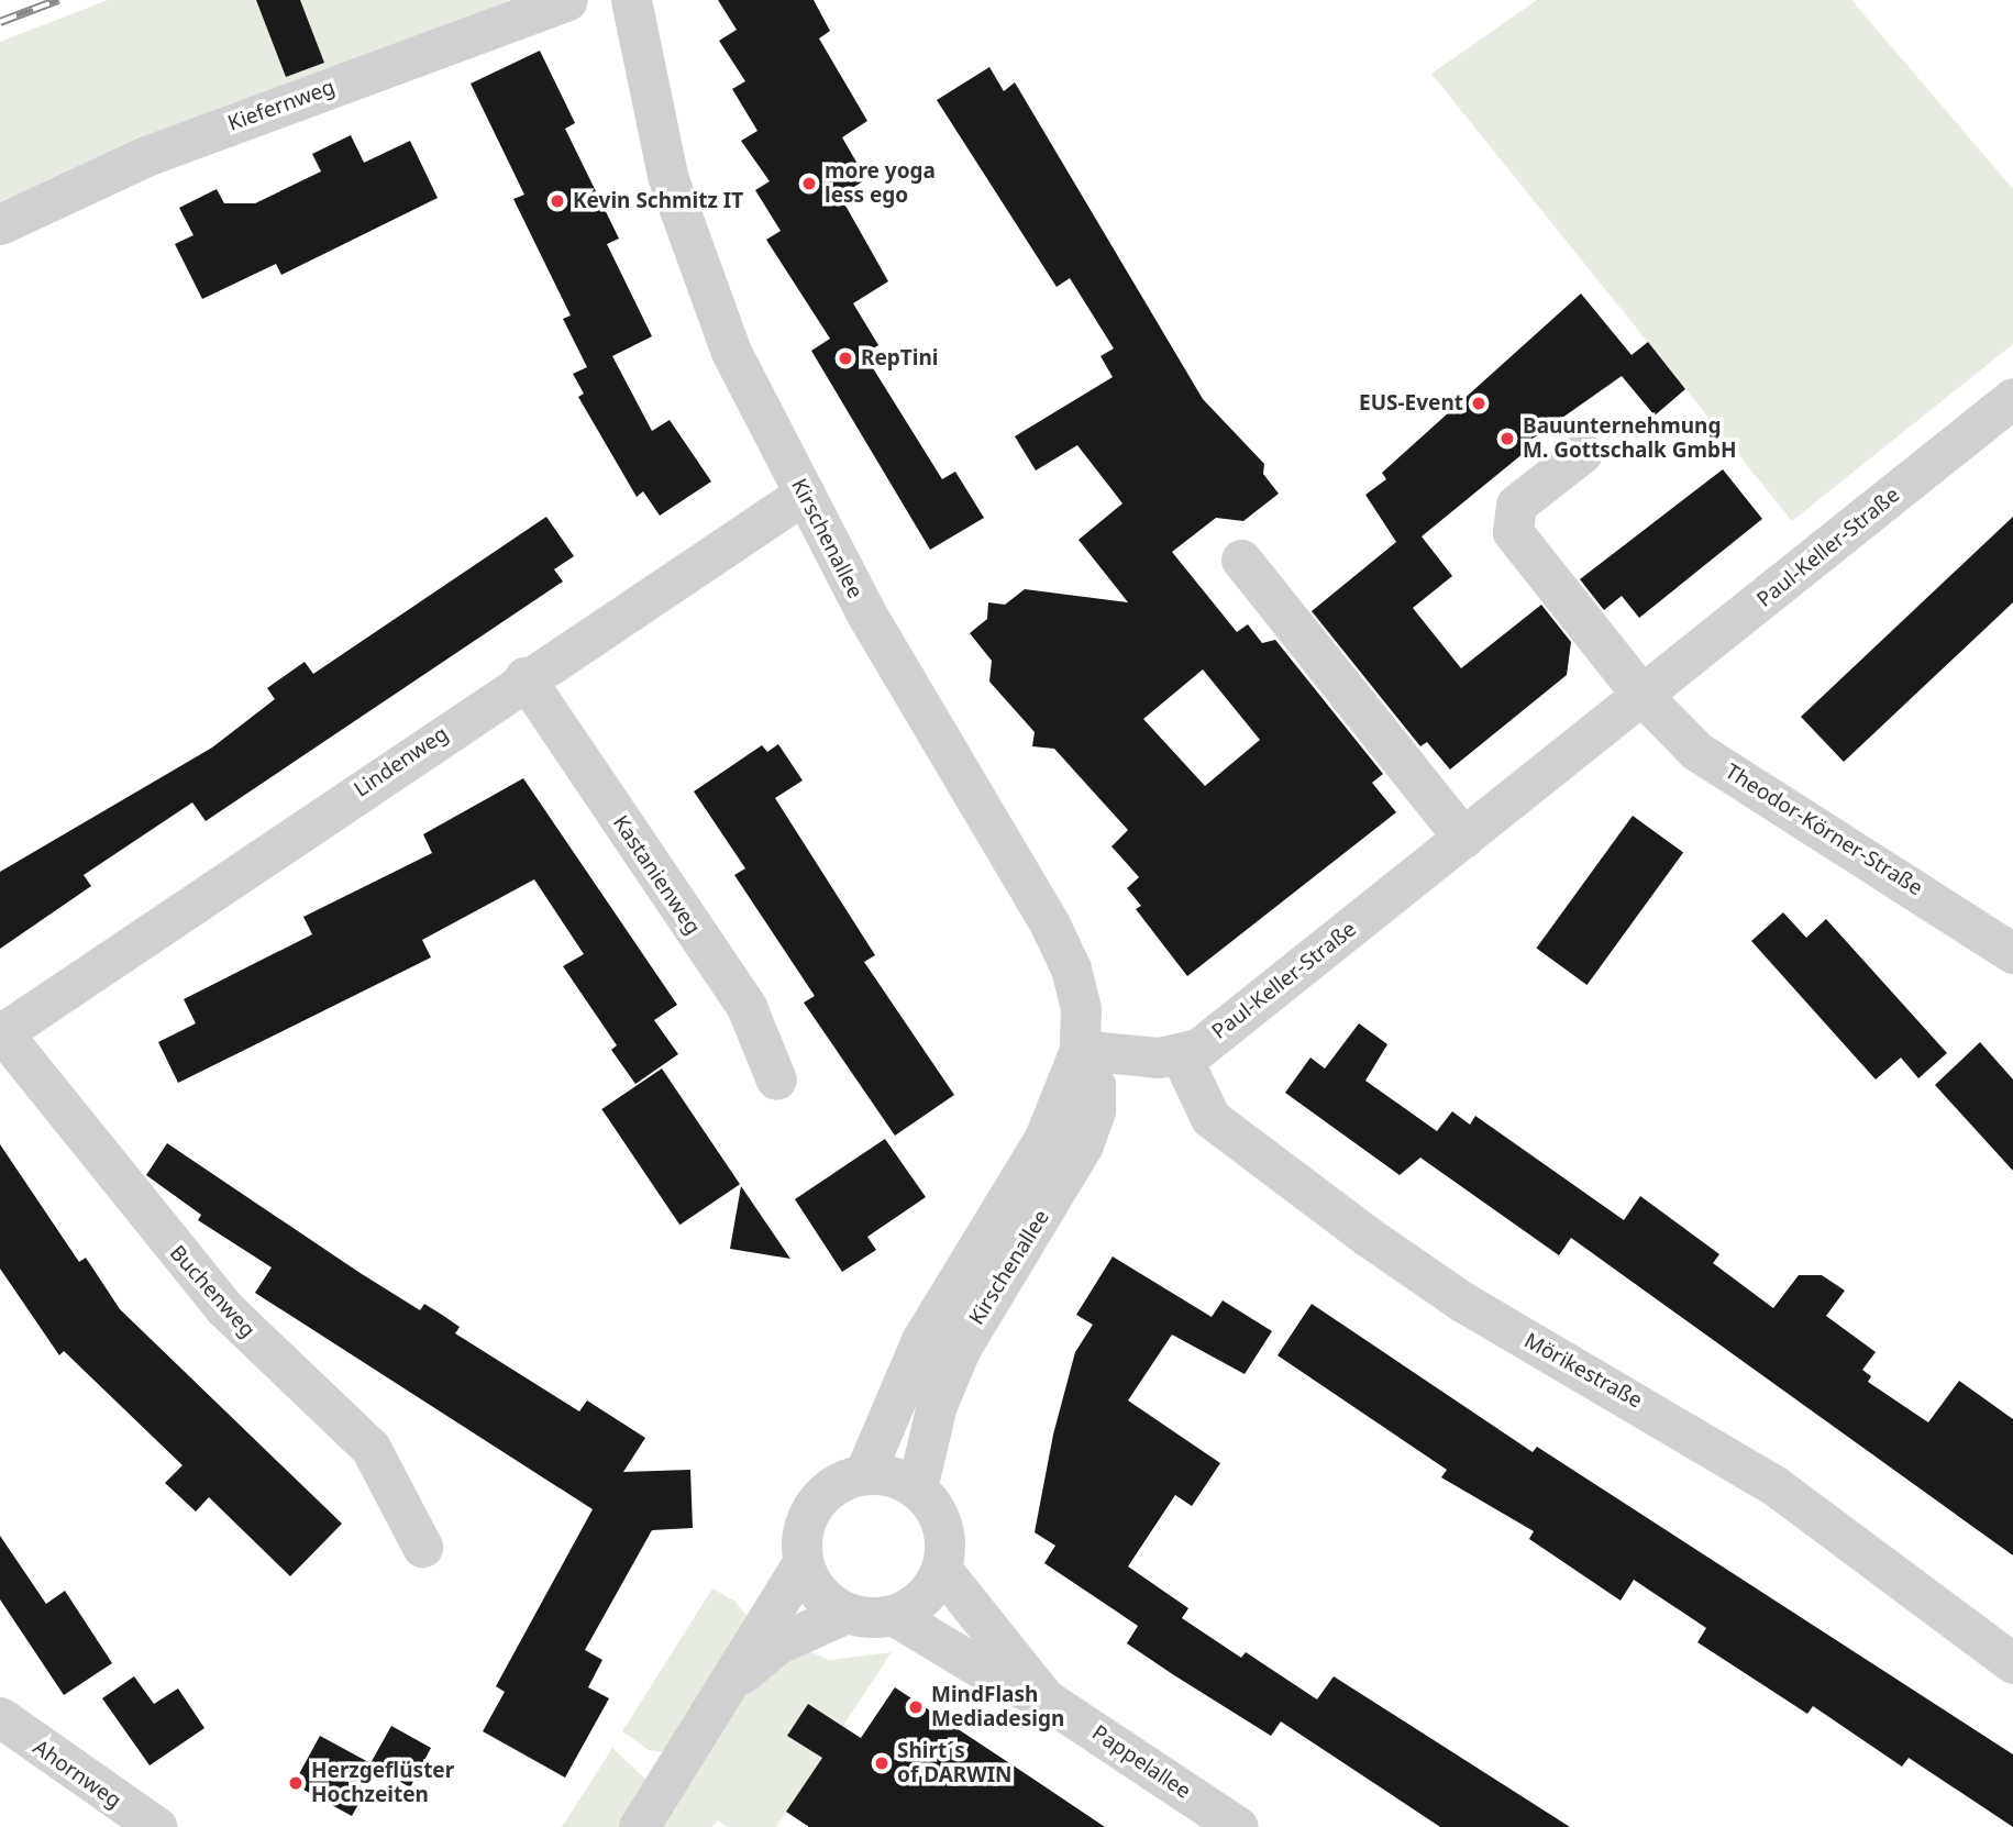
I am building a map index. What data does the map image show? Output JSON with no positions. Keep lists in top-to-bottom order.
{
  "streets": {
    "street": [
      "Kiefernweg",
      "Kirschenallee",
      "Paul-Keller-Straße",
      "Lindenweg",
      "Theodor-Körner-Straße",
      "Kastanienweg",
      "Buchenweg",
      "Mörikestraße",
      "Pappelallee",
      "Ahornweg"
    ]
  },
  "crossings": [
    ["Kirschenallee", "Paul-Keller-Straße"],
    ["Kirschenallee", "Lindenweg"],
    ["Kirschenallee", "Pappelallee"],
    ["Paul-Keller-Straße", "Theodor-Körner-Straße"],
    ["Paul-Keller-Straße", "Mörikestraße"],
    ["Lindenweg", "Kastanienweg"],
    ["Lindenweg", "Buchenweg"]
  ],
  "places": [
    "more yoga less ego",
    "Kevin Schmitz IT",
    "RepTini",
    "EUS-Event",
    "Bauunternehmung M. Gottschalk GmbH",
    "MindFlash Mediadesign",
    "Shirt´s of DARWIN",
    "Herzgeflüster Hochzeiten"
  ]
}
